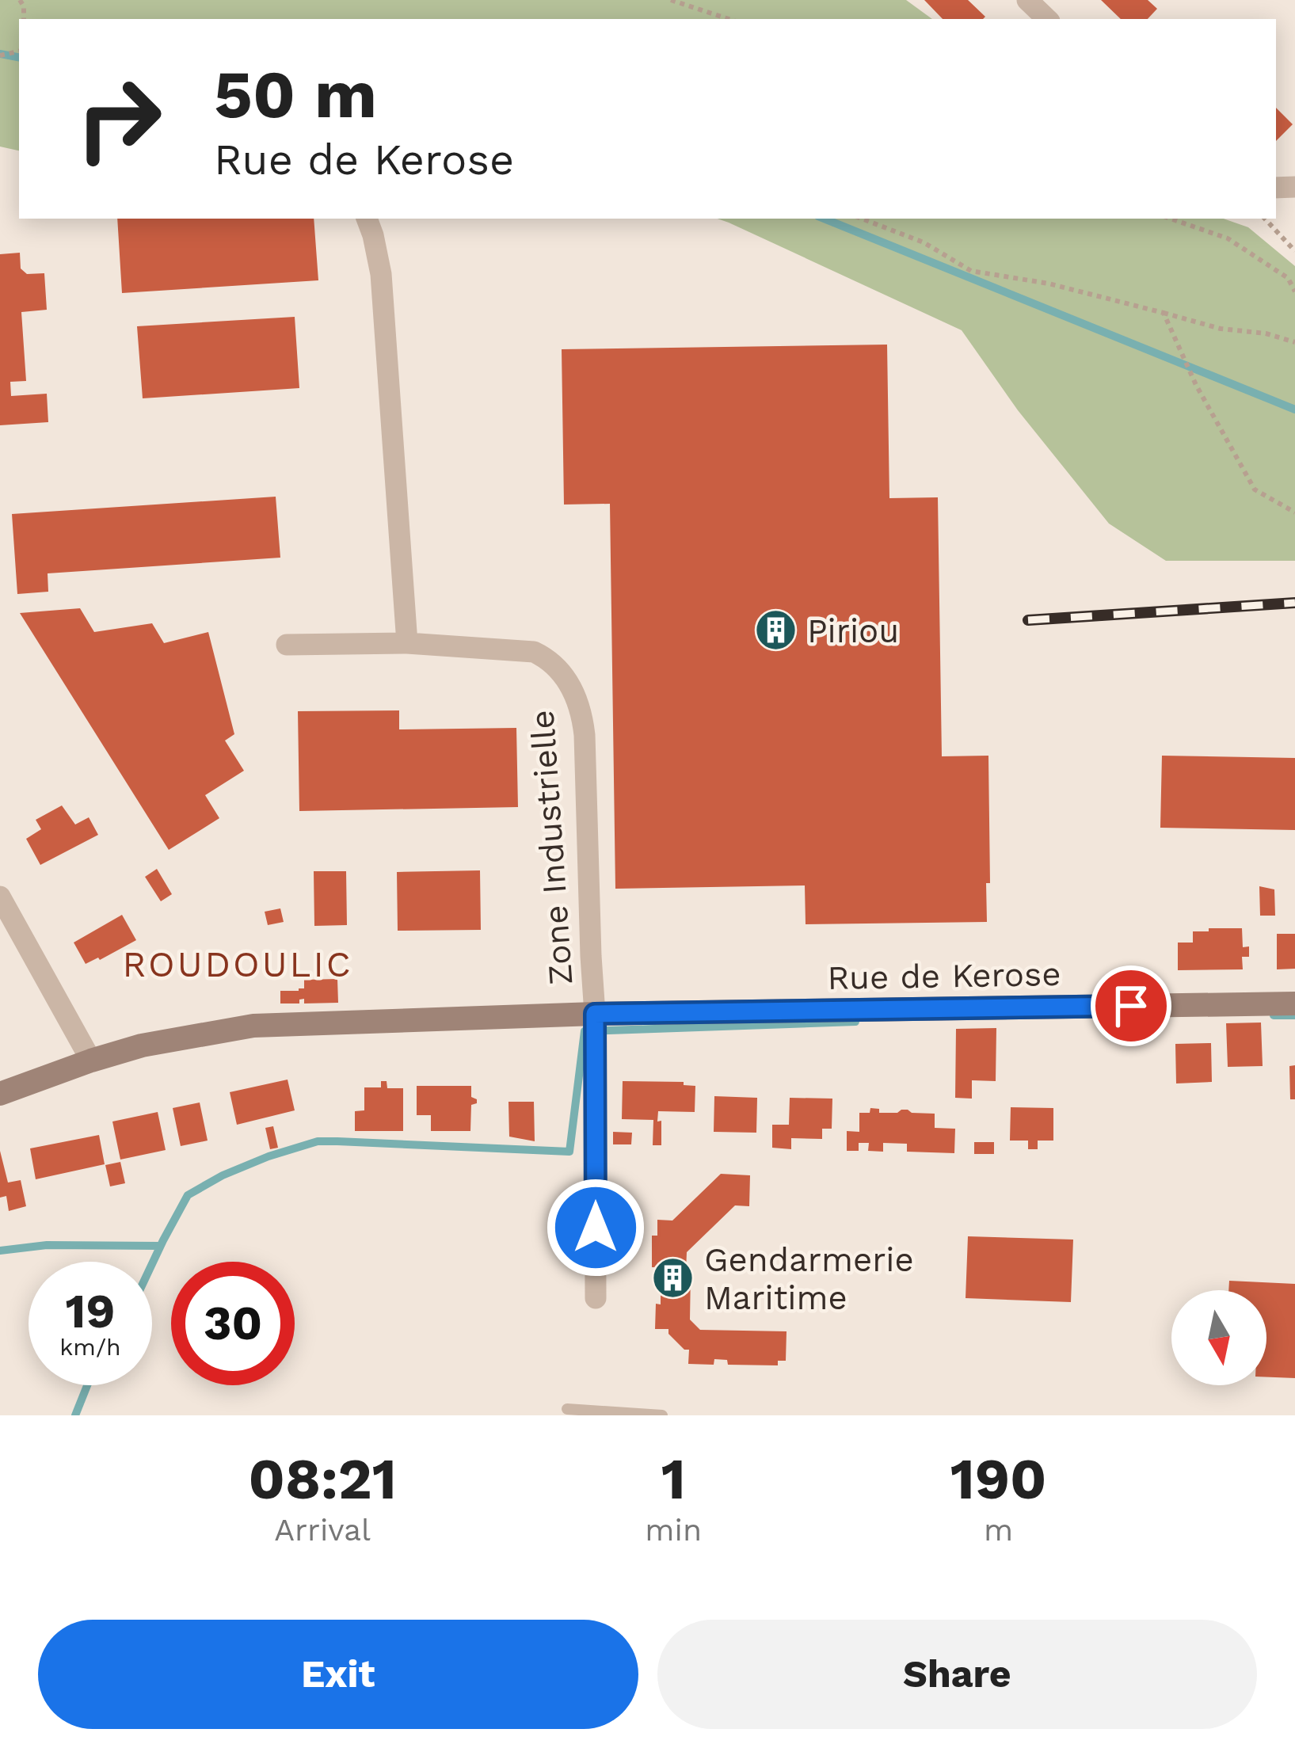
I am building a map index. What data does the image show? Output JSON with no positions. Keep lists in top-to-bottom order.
{
  "streets": {
    "street": ["Zone Industrielle", "Rue de Kerose"]
  },
  "crossings": [
    ["Zone Industrielle", "Rue de Kerose"]
  ],
  "districts": ["ROUDOULIC"],
  "places": {
    "building": ["Piriou", "Gendarmerie Maritime"]
  },
  "north": "bottom",
  "page": {
    "turn": ["50 m", "Rue de Kerose"],
    "speed": "19 km/h",
    "limit": "30",
    "eta": [
      "08:21",
      "Arrival",
      "1",
      "min",
      "190",
      "m"
    ],
    "buttons": ["Exit", "Share"]
  }
}
